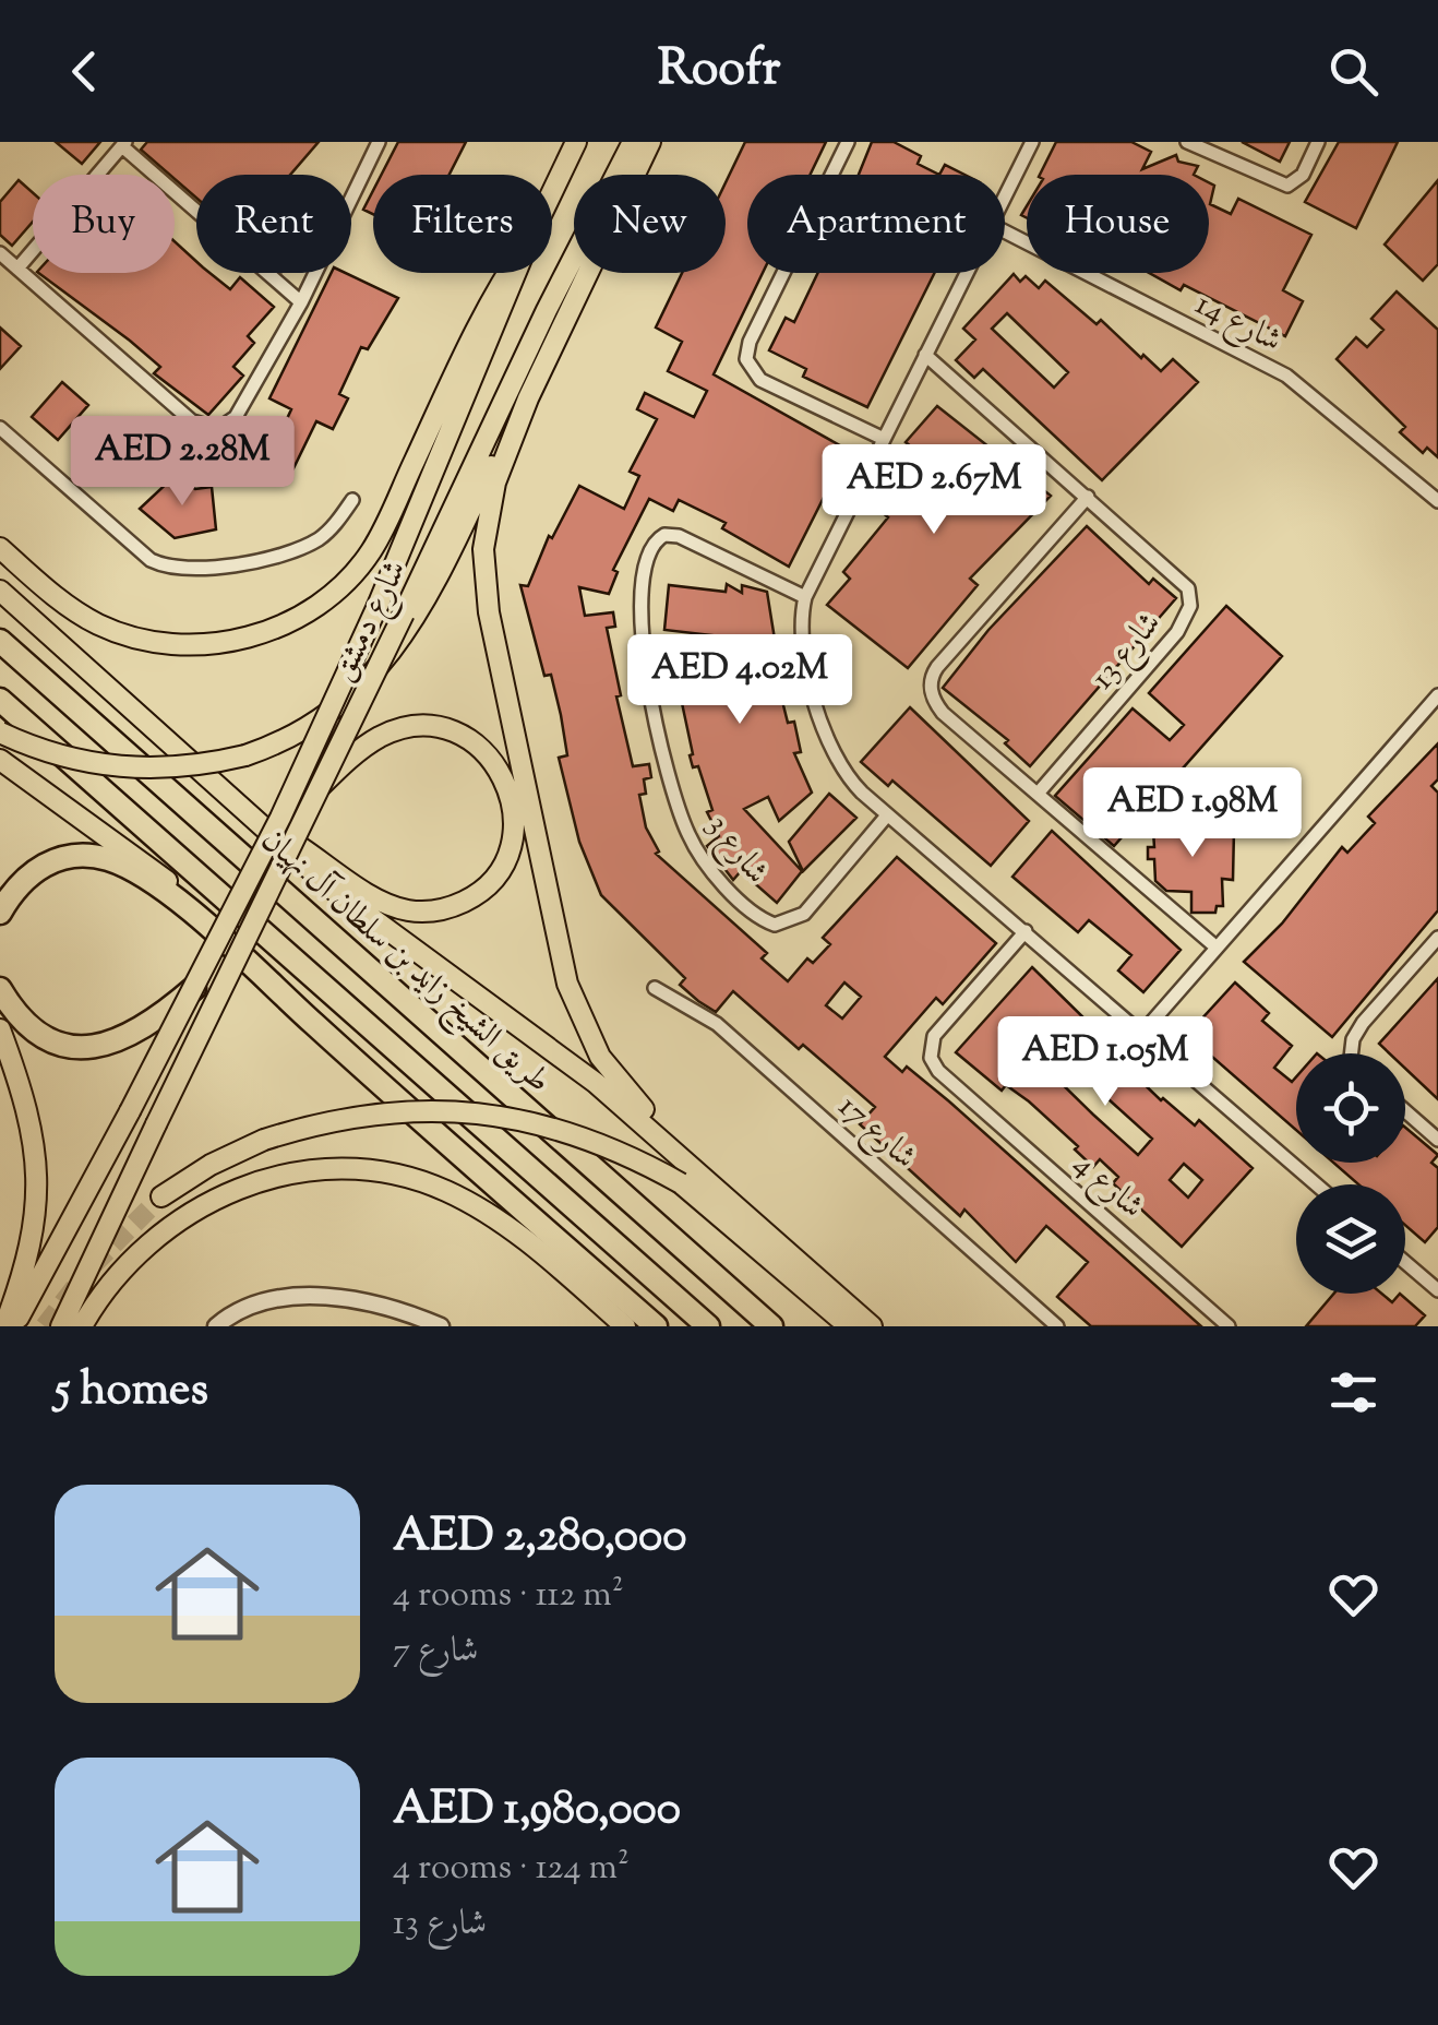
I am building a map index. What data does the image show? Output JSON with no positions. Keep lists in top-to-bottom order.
{
  "streets": {
    "highway": ["طريق الشيخ زايد بن سلطان آل نهيان"],
    "main road": ["شارع دمشق"],
    "street": [
      "شارع 14",
      "شارع 13",
      "شارع 3",
      "شارع 17",
      "شارع 4"
    ]
  },
  "page": {
    "header": "Roofr",
    "chip": [
      "Buy",
      "Rent",
      "Filters",
      "New",
      "Apartment",
      "House"
    ],
    "price": [
      "AED 2.28M",
      "AED 2.67M",
      "AED 4.02M",
      "AED 1.98M",
      "AED 1.05M"
    ],
    "heading": "5 homes",
    "list": [
      {
        "name": "AED 2,280,000",
        "note": "4 rooms · 112 m² · شارع 7"
      },
      {
        "name": "AED 1,980,000",
        "note": "4 rooms · 124 m² · شارع 13"
      }
    ]
  }
}
